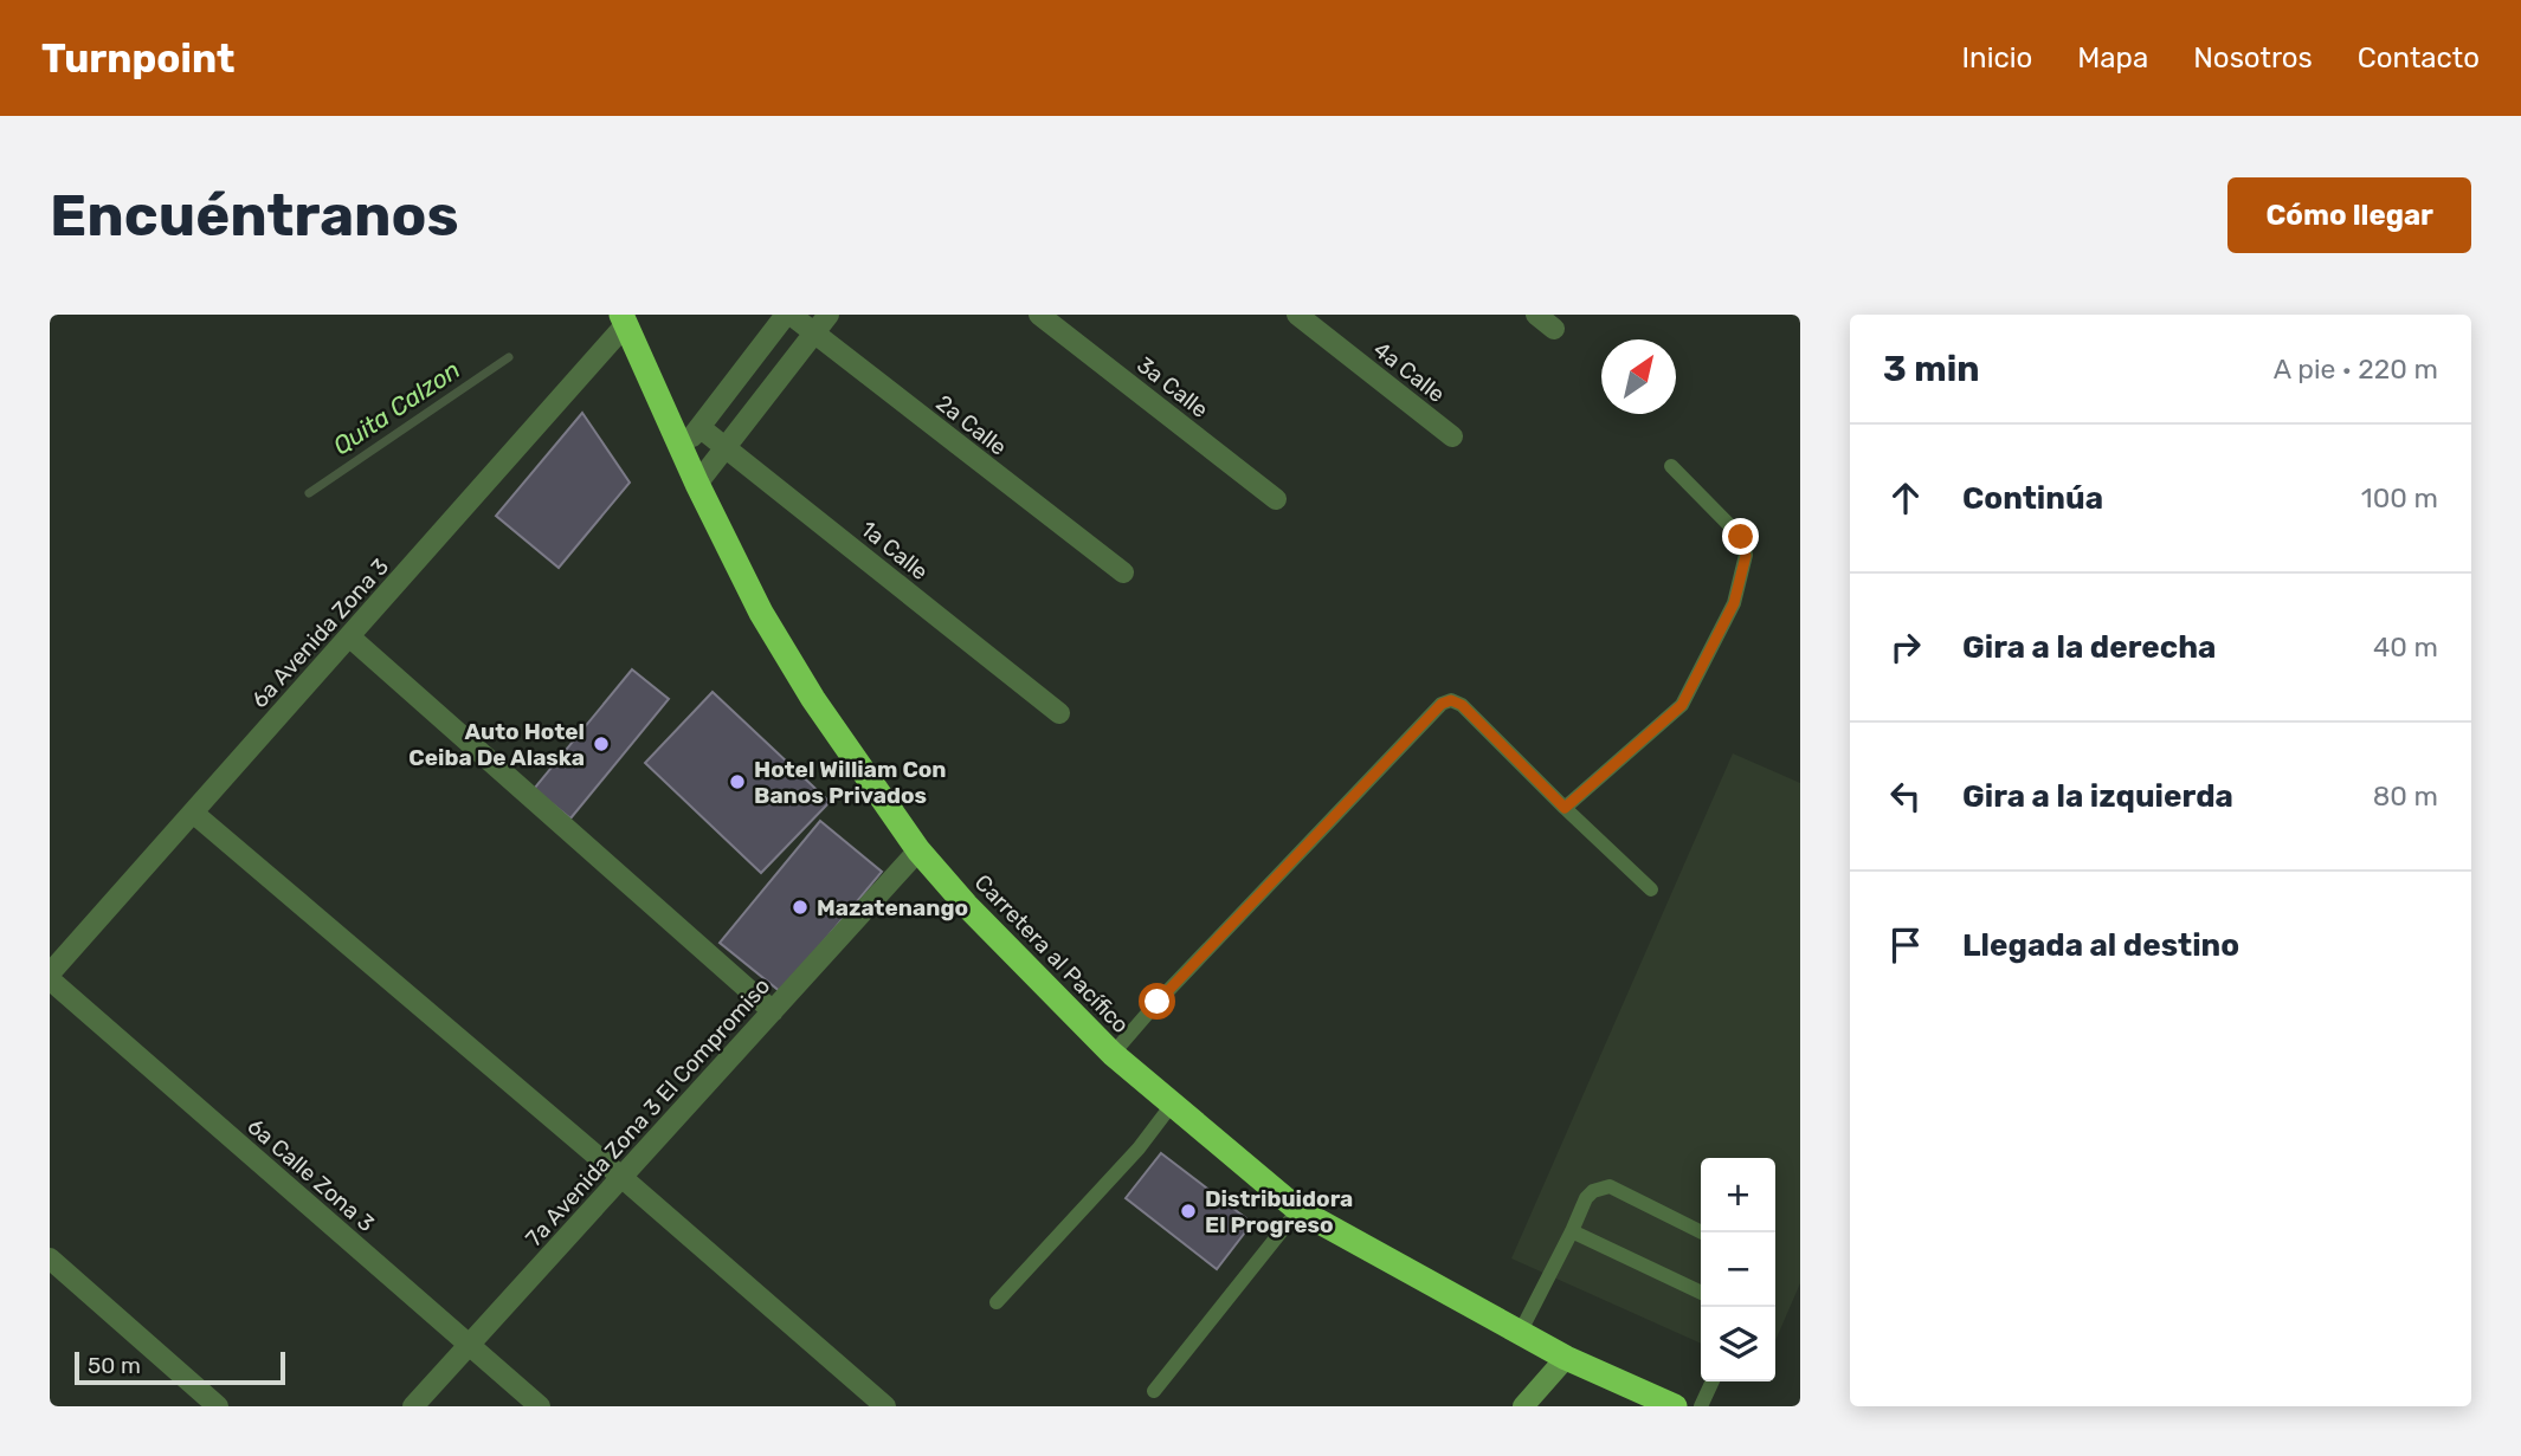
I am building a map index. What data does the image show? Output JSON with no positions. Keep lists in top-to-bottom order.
{
  "streets": {
    "highway": ["Carretera al Pacífico"],
    "street": [
      "4a Calle",
      "3a Calle",
      "2a Calle",
      "1a Calle",
      "6a Avenida Zona 3",
      "7a Avenida Zona 3 El Compromiso",
      "6a Calle Zona 3"
    ]
  },
  "crossings": [
    ["6a Avenida Zona 3", "Carretera al Pacífico"],
    ["Carretera al Pacífico", "7a Avenida Zona 3 El Compromiso"],
    ["7a Avenida Zona 3 El Compromiso", "6a Calle Zona 3"]
  ],
  "water": ["Quita Calzon"],
  "places": [
    "Auto Hotel Ceiba De Alaska",
    "Hotel William Con Banos Privados",
    "Mazatenango",
    "Distribuidora El Progreso"
  ],
  "scale_bar": "50 m",
  "north": "top right",
  "page": {
    "header": "Turnpoint",
    "nav": [
      "Inicio",
      "Mapa",
      "Nosotros",
      "Contacto"
    ],
    "buttons": "Cómo llegar",
    "title": "Encuéntranos",
    "heading": ["3 min", "A pie · 220 m"],
    "list": [
      ["Continúa", "100 m"],
      ["Gira a la derecha", "40 m"],
      ["Gira a la izquierda", "80 m"],
      "Llegada al destino"
    ],
    "map_buttons": ["+", "−"],
    "scale": "50 m"
  }
}
